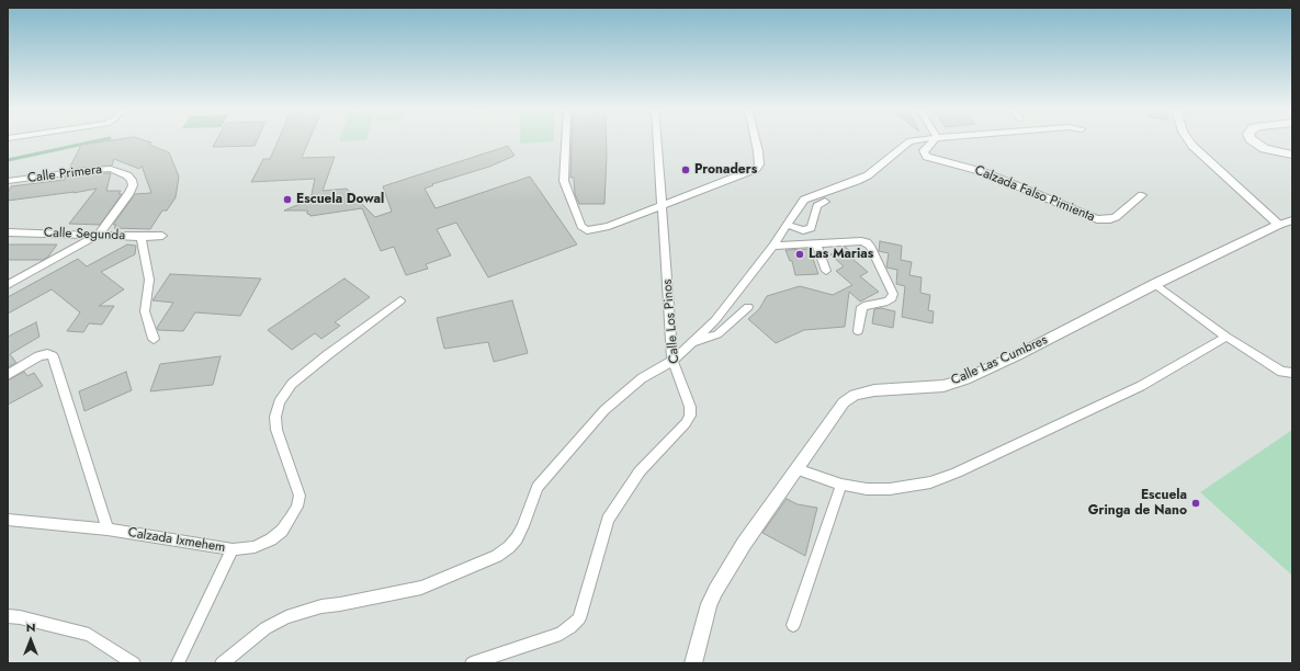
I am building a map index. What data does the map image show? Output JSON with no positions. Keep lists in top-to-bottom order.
{
  "streets": {
    "street": [
      "Calle Primera",
      "Calzada Falso Pimienta",
      "Calle Segunda",
      "Calle Los Pinos",
      "Calle Las Cumbres",
      "Calzada Ixmehem"
    ]
  },
  "crossings": [
    ["Calle Primera", "Calle Segunda"]
  ],
  "places": [
    "Pronaders",
    "Escuela Dowal",
    "Las Marias",
    "Escuela Gringa de Nano"
  ],
  "north": "top"
}
